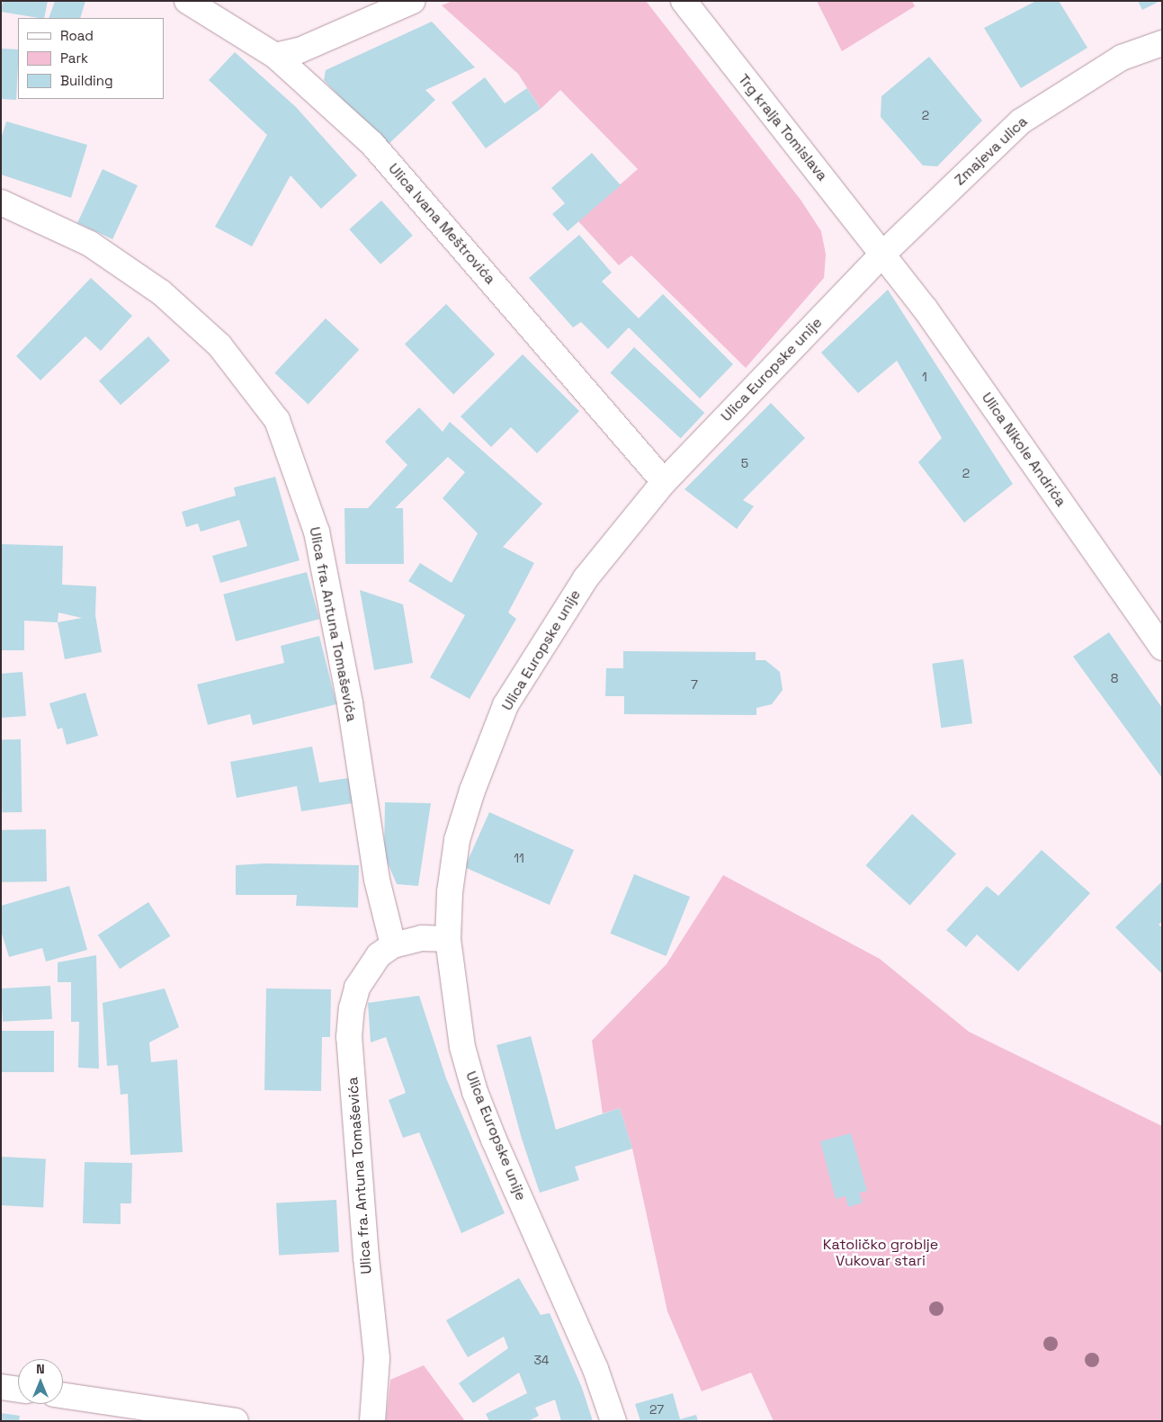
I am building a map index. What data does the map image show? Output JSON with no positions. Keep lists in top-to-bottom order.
{
  "streets": {
    "street": [
      "Trg kralja Tomislava",
      "Zmajeva ulica",
      "Ulica Ivana Meštrovića",
      "Ulica Europske unije",
      "Ulica Nikole Andrića",
      "Ulica fra. Antuna Tomaševića"
    ]
  },
  "crossings": [
    ["Trg kralja Tomislava", "Zmajeva ulica"],
    ["Trg kralja Tomislava", "Ulica Europske unije"],
    ["Trg kralja Tomislava", "Ulica Nikole Andrića"],
    ["Zmajeva ulica", "Ulica Europske unije"],
    ["Zmajeva ulica", "Ulica Nikole Andrića"],
    ["Ulica Ivana Meštrovića", "Ulica Europske unije"],
    ["Ulica Europske unije", "Ulica Nikole Andrića"],
    ["Ulica Europske unije", "Ulica fra. Antuna Tomaševića"]
  ],
  "parks": ["Katoličko groblje Vukovar stari"],
  "house_numbers": [
    "2",
    "1",
    "5",
    "2",
    "8",
    "7",
    "11",
    "34",
    "27"
  ],
  "legend": ["Road", "Park", "Building"],
  "north": "top"
}
